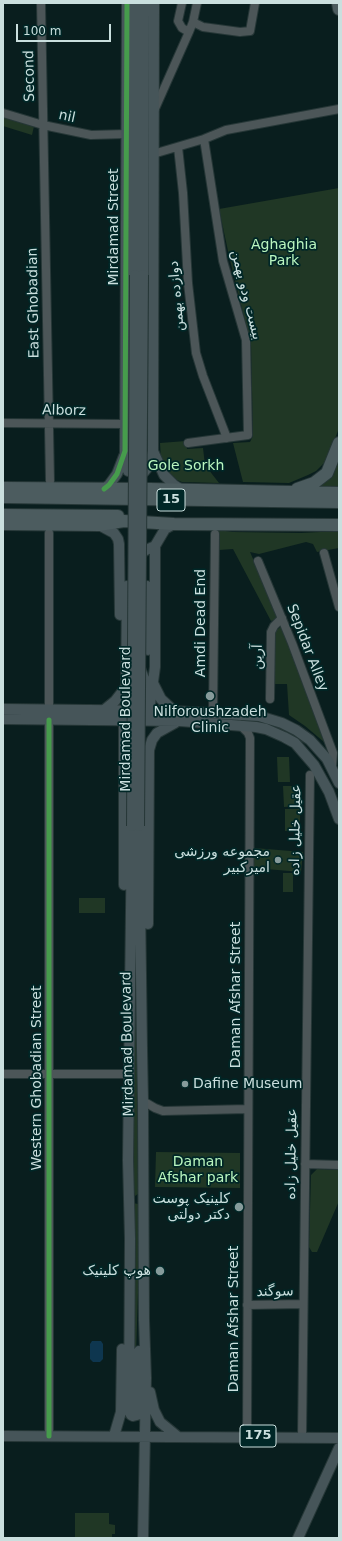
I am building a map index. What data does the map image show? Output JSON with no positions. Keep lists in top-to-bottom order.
{
  "streets": {
    "highway": ["15"],
    "main road": ["Mirdamad Street", "Mirdamad Boulevard", "175"],
    "street": [
      "Second",
      "nil",
      "بیست ودو بهمن",
      "دوازده بهمن",
      "East Ghobadian",
      "Alborz",
      "Amdi Dead End",
      "Sepidar Alley",
      "آرین",
      "عقیل خلیل زاده",
      "Daman Afshar Street",
      "Western Ghobadian Street",
      "سوگند"
    ]
  },
  "crossings": [
    ["Second", "nil"],
    ["Second", "East Ghobadian"],
    ["nil", "Mirdamad Street"],
    ["nil", "East Ghobadian"],
    ["Mirdamad Street", "Alborz"],
    ["بیست ودو بهمن", "دوازده بهمن"],
    ["East Ghobadian", "Alborz"],
    ["Sepidar Alley", "آرین"],
    ["Mirdamad Boulevard", "175"],
    ["عقیل خلیل زاده", "سوگند"],
    ["عقیل خلیل زاده", "175"],
    ["Daman Afshar Street", "سوگند"],
    ["Daman Afshar Street", "175"],
    ["Western Ghobadian Street", "175"]
  ],
  "parks": ["Aghaghia Park", "Gole Sorkh", "Daman Afshar park"],
  "places": [
    "Nilforoushzadeh Clinic",
    "مجموعه ورزشی امیرکبیر",
    "Dafine Museum",
    "کلینیک پوست دکتر دولتى",
    "هوپ کلینیک"
  ],
  "scale_bar": "100 m"
}
